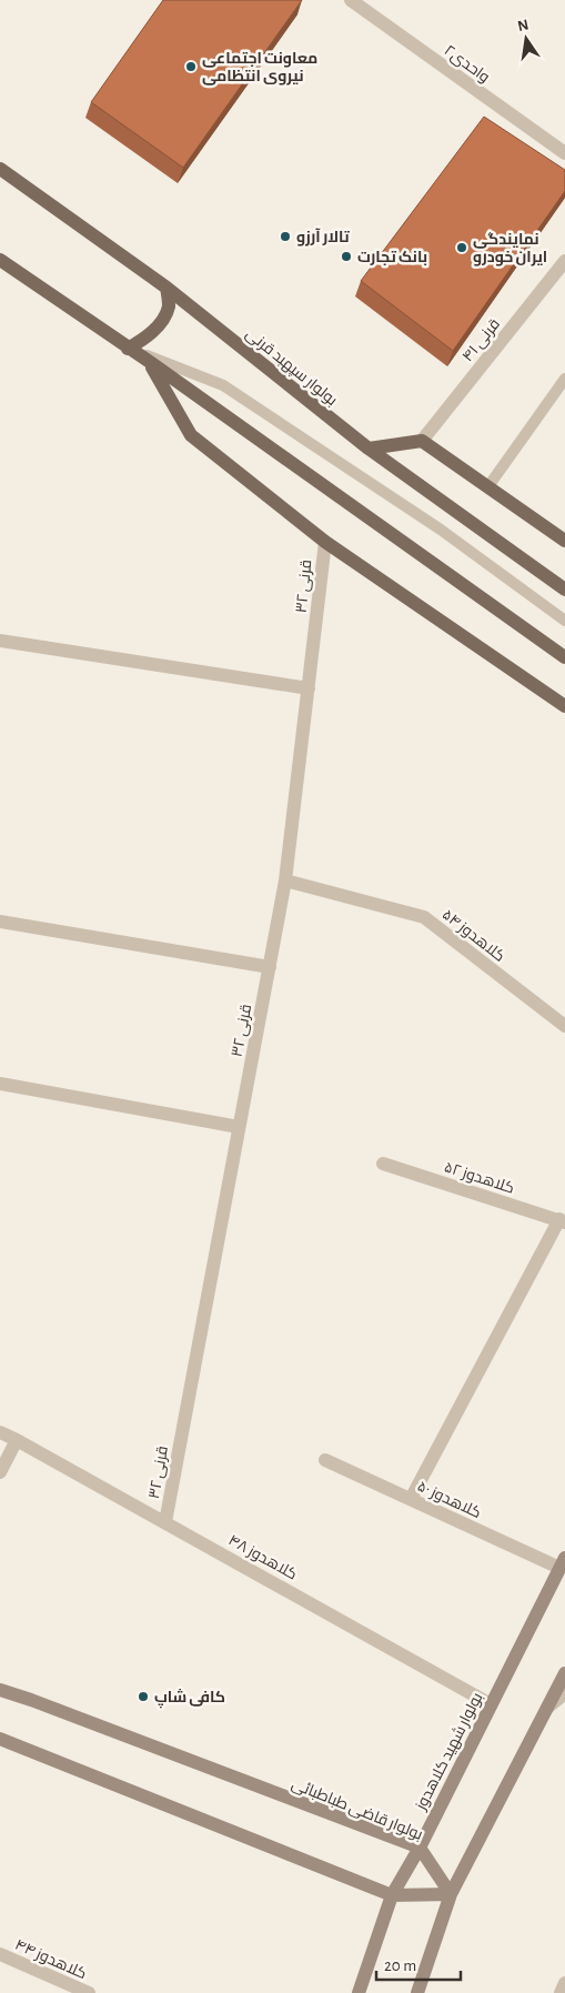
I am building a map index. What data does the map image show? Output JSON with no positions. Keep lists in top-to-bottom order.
{
  "streets": {
    "main road": ["بولوار سپهبد قرنی", "بولوار شهید کلاهدوز", "بولوار قاضی طباطبائی"],
    "street": [
      "واحدی۲",
      "قرنی ۴۱",
      "قرنی ۳۲",
      "کلاهدوز ۵۴",
      "کلاهدوز ۵۲",
      "کلاهدوز ۵۰",
      "کلاهدوز ۴۸",
      "کلاهدوز ۴۴"
    ]
  },
  "crossings": [
    ["قرنی ۳۲", "کلاهدوز ۵۴"],
    ["قرنی ۳۲", "کلاهدوز ۴۸"],
    ["کلاهدوز ۵۰", "بولوار شهید کلاهدوز"],
    ["کلاهدوز ۴۸", "بولوار شهید کلاهدوز"],
    ["بولوار شهید کلاهدوز", "بولوار قاضی طباطبائی"]
  ],
  "places": [
    "معاونت اجتماعی نیروی انتظامی",
    "تالار آرزو",
    "نمایندگی ایران خودرو",
    "بانک تجارت",
    "کافی شاپ"
  ],
  "scale_bar": "20 m",
  "north": "top"
}
